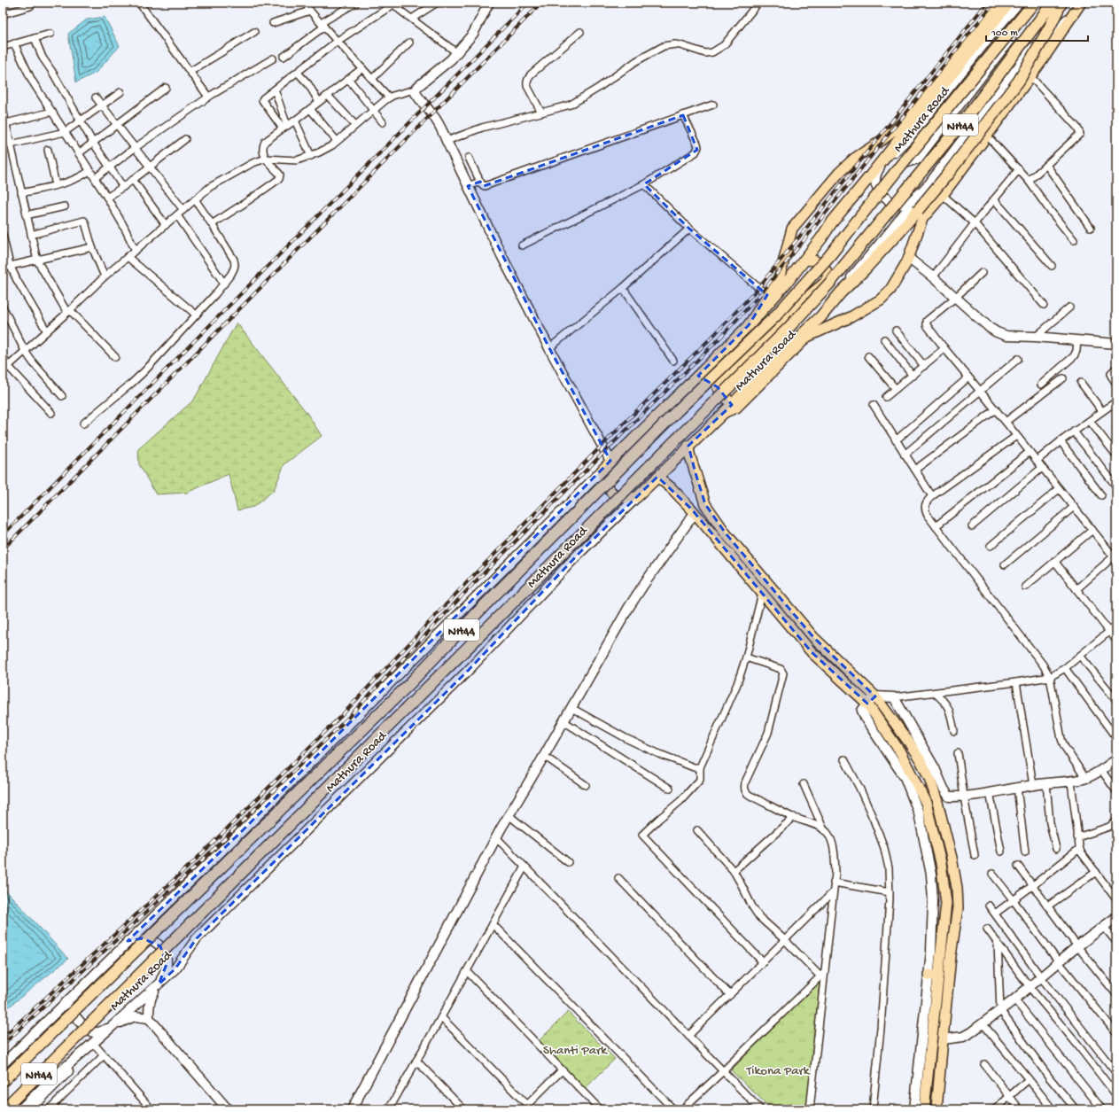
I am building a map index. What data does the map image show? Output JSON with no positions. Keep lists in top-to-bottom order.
{
  "streets": {
    "highway": ["Mathura Road", "NH44"]
  },
  "parks": ["Shanti Park", "Tikona Park"],
  "scale_bar": "100 m"
}
